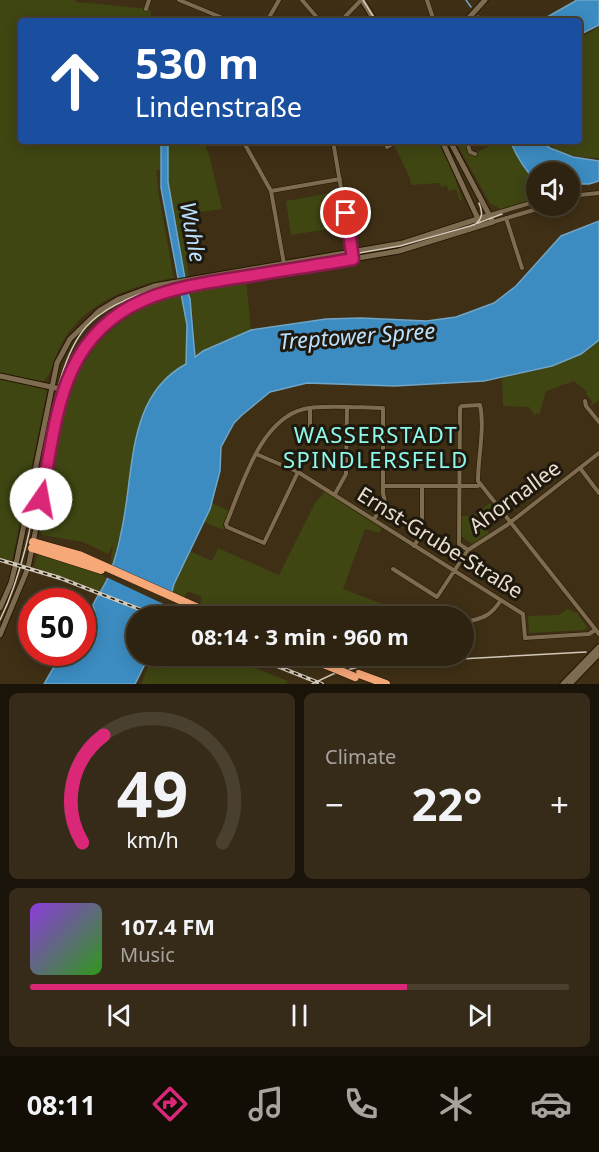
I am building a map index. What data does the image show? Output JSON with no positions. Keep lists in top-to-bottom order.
{
  "streets": {
    "street": ["Ahornallee", "Ernst-Grube-Straße"]
  },
  "crossings": [
    ["Ahornallee", "Ernst-Grube-Straße"]
  ],
  "districts": ["WASSERSTADT SPINDLERSFELD"],
  "water": ["Wuhle", "Treptower Spree"],
  "page": {
    "turn": ["530 m", "Lindenstraße"],
    "limit": "50",
    "trip": "08:14 · 3 min · 960 m",
    "tile": "Climate",
    "heat": ["−", "22°", "+"],
    "song": ["107.4 FM", "Music"],
    "tabs": "08:11",
    "gauge": ["49", "km/h"]
  }
}
